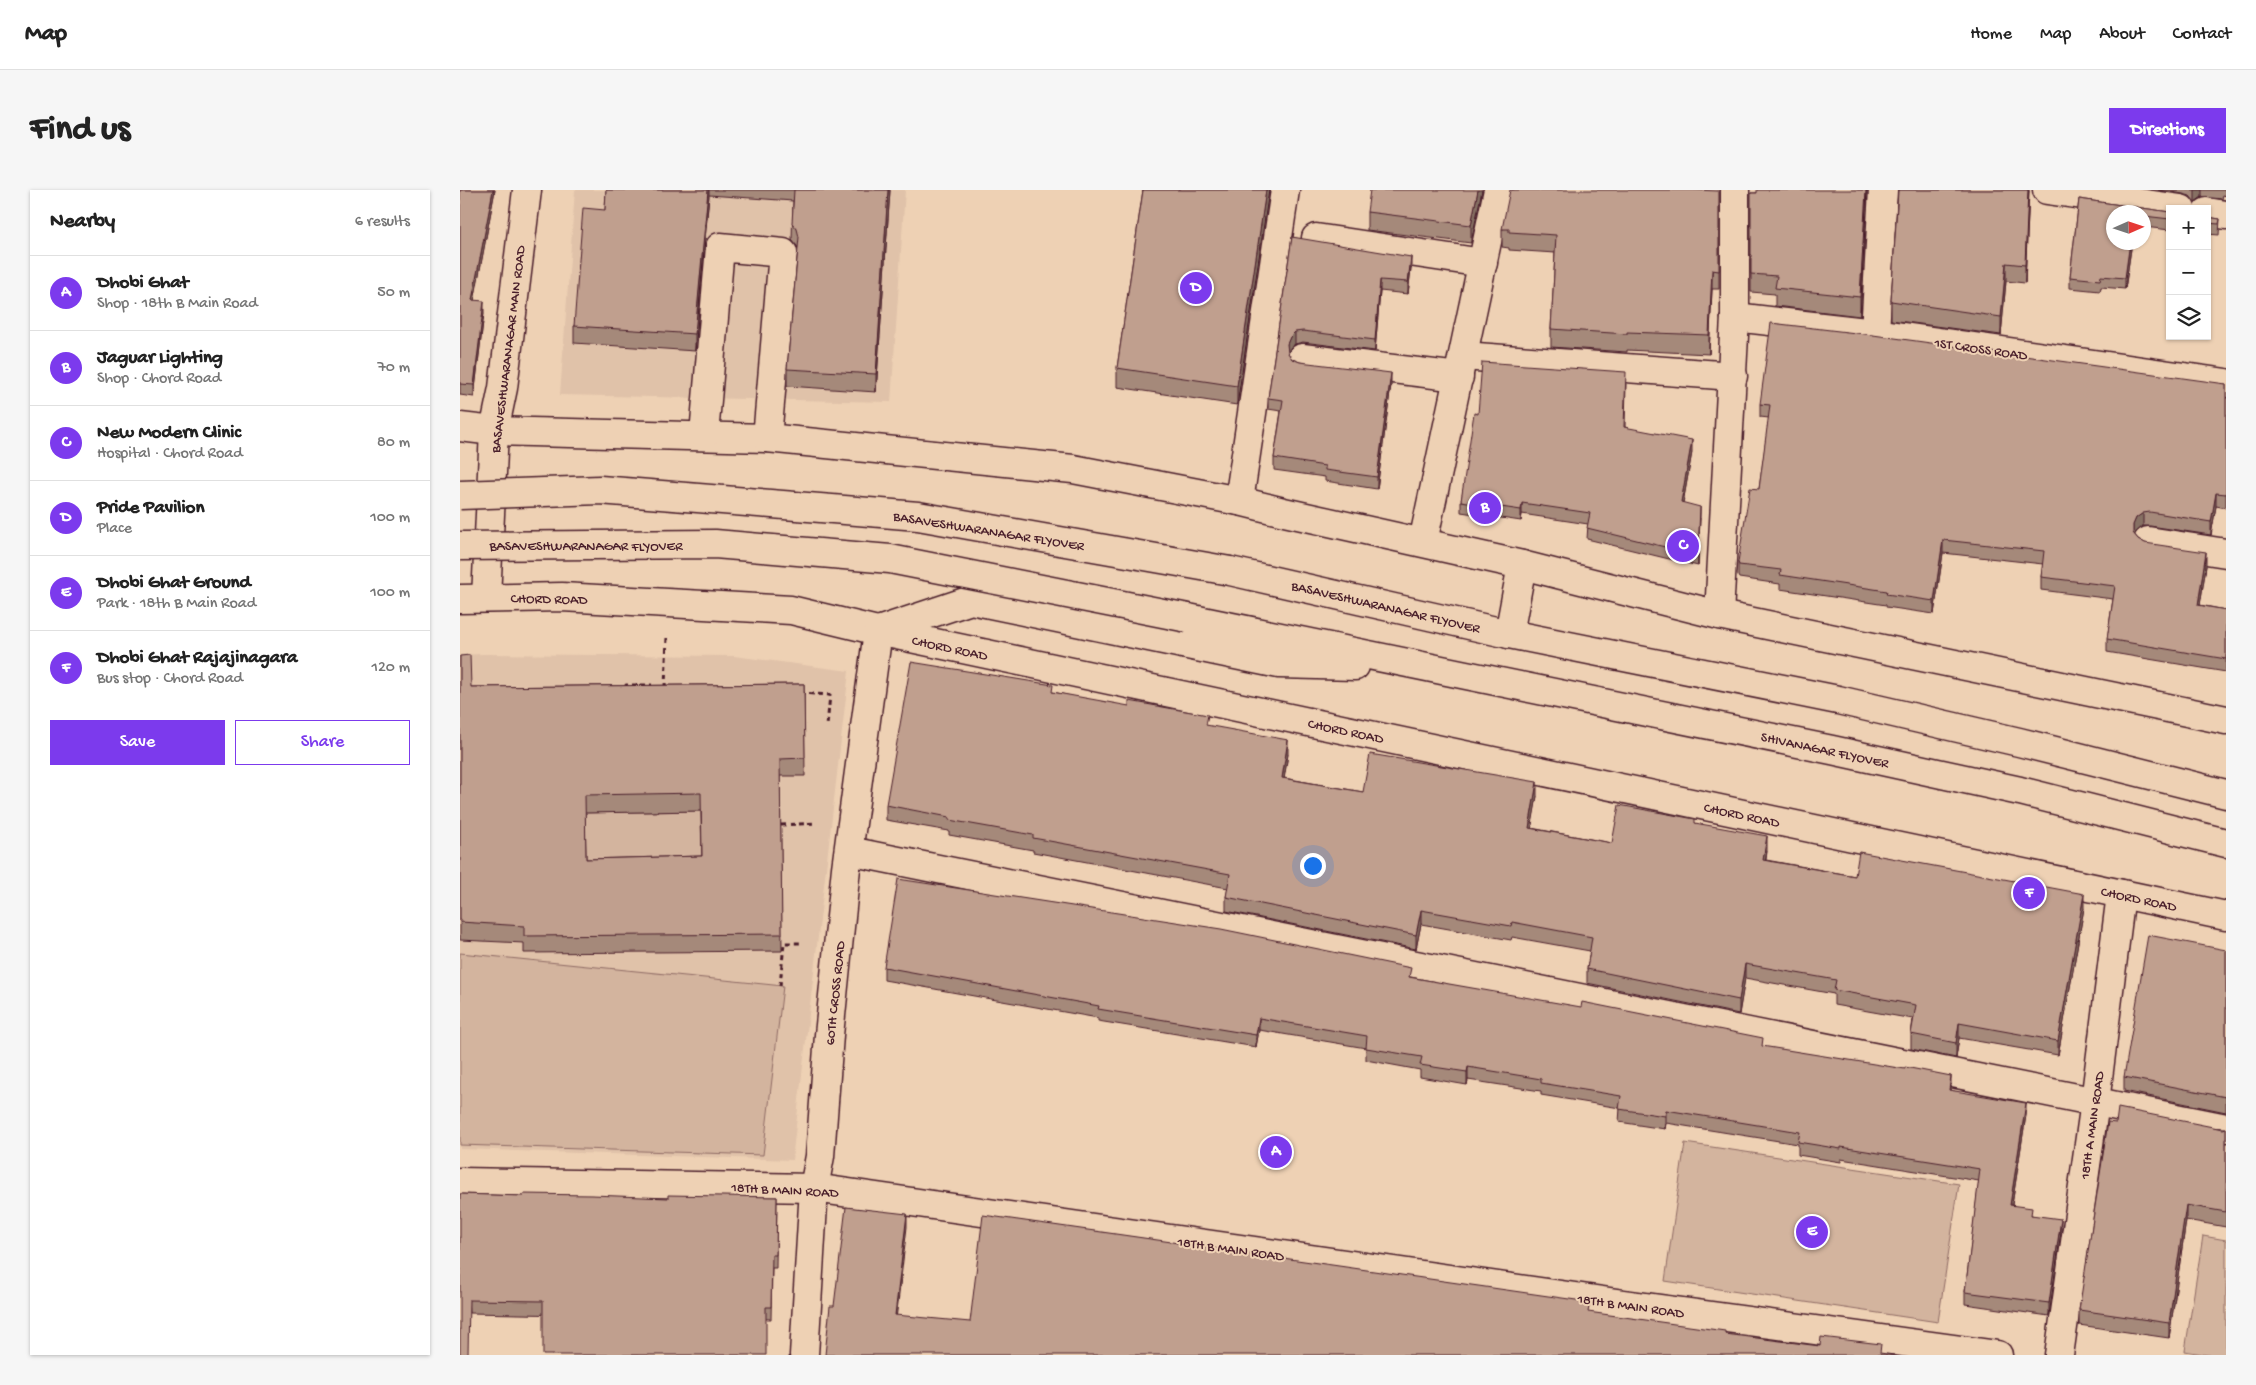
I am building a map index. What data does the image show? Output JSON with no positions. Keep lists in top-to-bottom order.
{
  "streets": {
    "street": [
      "1ST CROSS ROAD",
      "BASAVESHWARANAGAR MAIN ROAD",
      "BASAVESHWARANAGAR FLYOVER",
      "CHORD ROAD",
      "SHIVANAGAR FLYOVER",
      "60TH CROSS ROAD",
      "18TH A MAIN ROAD",
      "18TH B MAIN ROAD"
    ]
  },
  "crossings": [
    ["BASAVESHWARANAGAR MAIN ROAD", "CHORD ROAD"],
    ["BASAVESHWARANAGAR FLYOVER", "SHIVANAGAR FLYOVER"],
    ["CHORD ROAD", "60TH CROSS ROAD"],
    ["CHORD ROAD", "18TH A MAIN ROAD"],
    ["60TH CROSS ROAD", "18TH B MAIN ROAD"]
  ],
  "north": "right",
  "page": {
    "header": "Map",
    "nav": [
      "Home",
      "Map",
      "About",
      "Contact"
    ],
    "buttons": [
      "Directions",
      ["Save", "Share"]
    ],
    "title": "Find us",
    "heading": ["Nearby", "6 results"],
    "map_buttons": ["+", "−"],
    "list": [
      {
        "mark": "A",
        "name": "Dhobi Ghat",
        "note": "Shop · 18th B Main Road",
        "value": "50 m"
      },
      {
        "mark": "B",
        "name": "Jaguar Lighting",
        "note": "Shop · Chord Road",
        "value": "70 m"
      },
      {
        "mark": "C",
        "name": "New Modern Clinic",
        "note": "Hospital · Chord Road",
        "value": "80 m"
      },
      {
        "mark": "D",
        "name": "Pride Pavilion",
        "note": "Place",
        "value": "100 m"
      },
      {
        "mark": "E",
        "name": "Dhobi Ghat Ground",
        "note": "Park · 18th B Main Road",
        "value": "100 m"
      },
      {
        "mark": "F",
        "name": "Dhobi Ghat Rajajinagara",
        "note": "Bus stop · Chord Road",
        "value": "120 m"
      }
    ],
    "pins": [
      "D",
      "B",
      "C",
      "F",
      "A",
      "E"
    ]
  }
}
